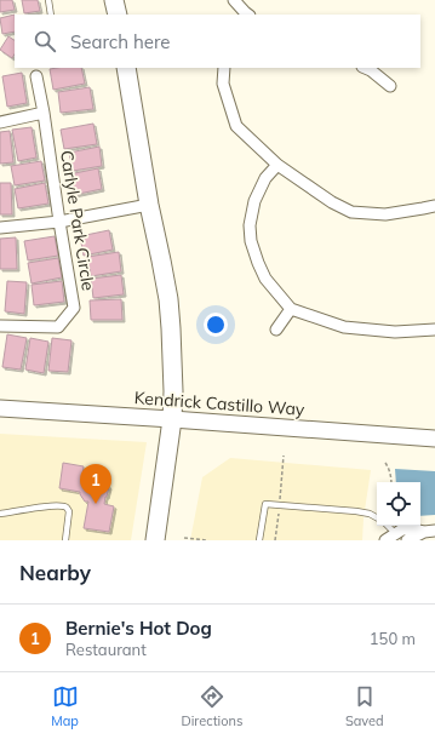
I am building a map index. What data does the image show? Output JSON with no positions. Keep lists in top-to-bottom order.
{
  "streets": {
    "main road": ["Kendrick Castillo Way"],
    "street": ["Carlyle Park Circle"]
  },
  "page": {
    "search": "Search here",
    "pins": "1",
    "heading": "Nearby",
    "list": [
      {
        "mark": "1",
        "name": "Bernie's Hot Dog",
        "note": "Restaurant",
        "value": "150 m"
      }
    ],
    "nav": ["Map", "Directions", "Saved"]
  }
}
